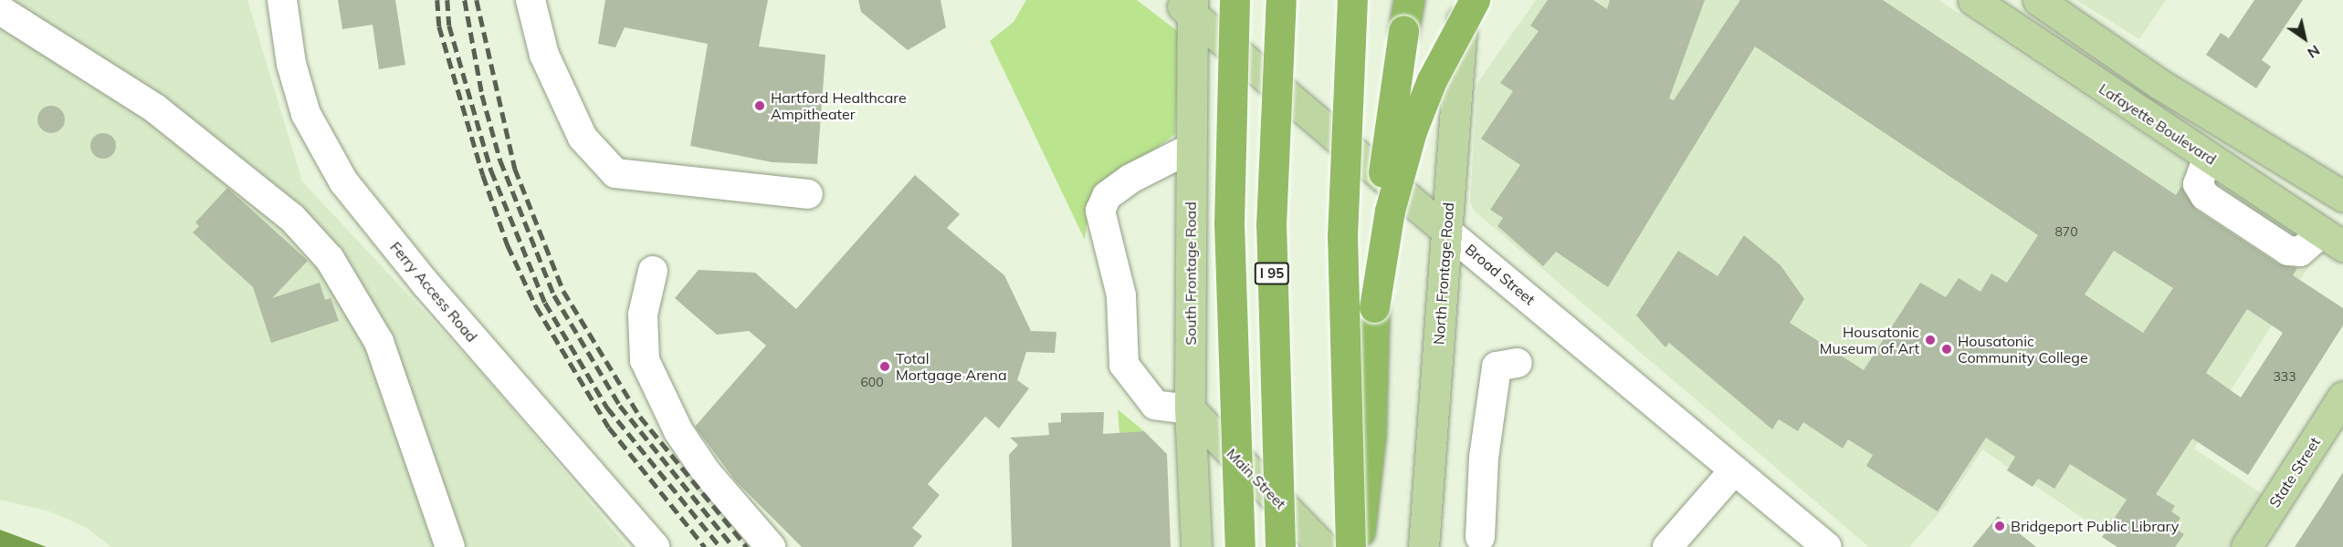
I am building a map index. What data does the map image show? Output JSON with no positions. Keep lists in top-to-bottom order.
{
  "streets": {
    "highway": ["I 95"],
    "main road": [
      "Lafayette Boulevard",
      "South Frontage Road",
      "North Frontage Road",
      "Broad Street",
      "State Street",
      "Main Street"
    ],
    "street": ["Ferry Access Road"]
  },
  "crossings": [
    ["South Frontage Road", "Broad Street"],
    ["South Frontage Road", "Main Street"],
    ["North Frontage Road", "Broad Street"]
  ],
  "places": [
    "Hartford Healthcare Ampitheater",
    "Housatonic Museum of Art",
    "Housatonic Community College",
    "Total Mortgage Arena",
    "Bridgeport Public Library"
  ],
  "house_numbers": ["870", "333", "600"],
  "north": "bottom right"
}
